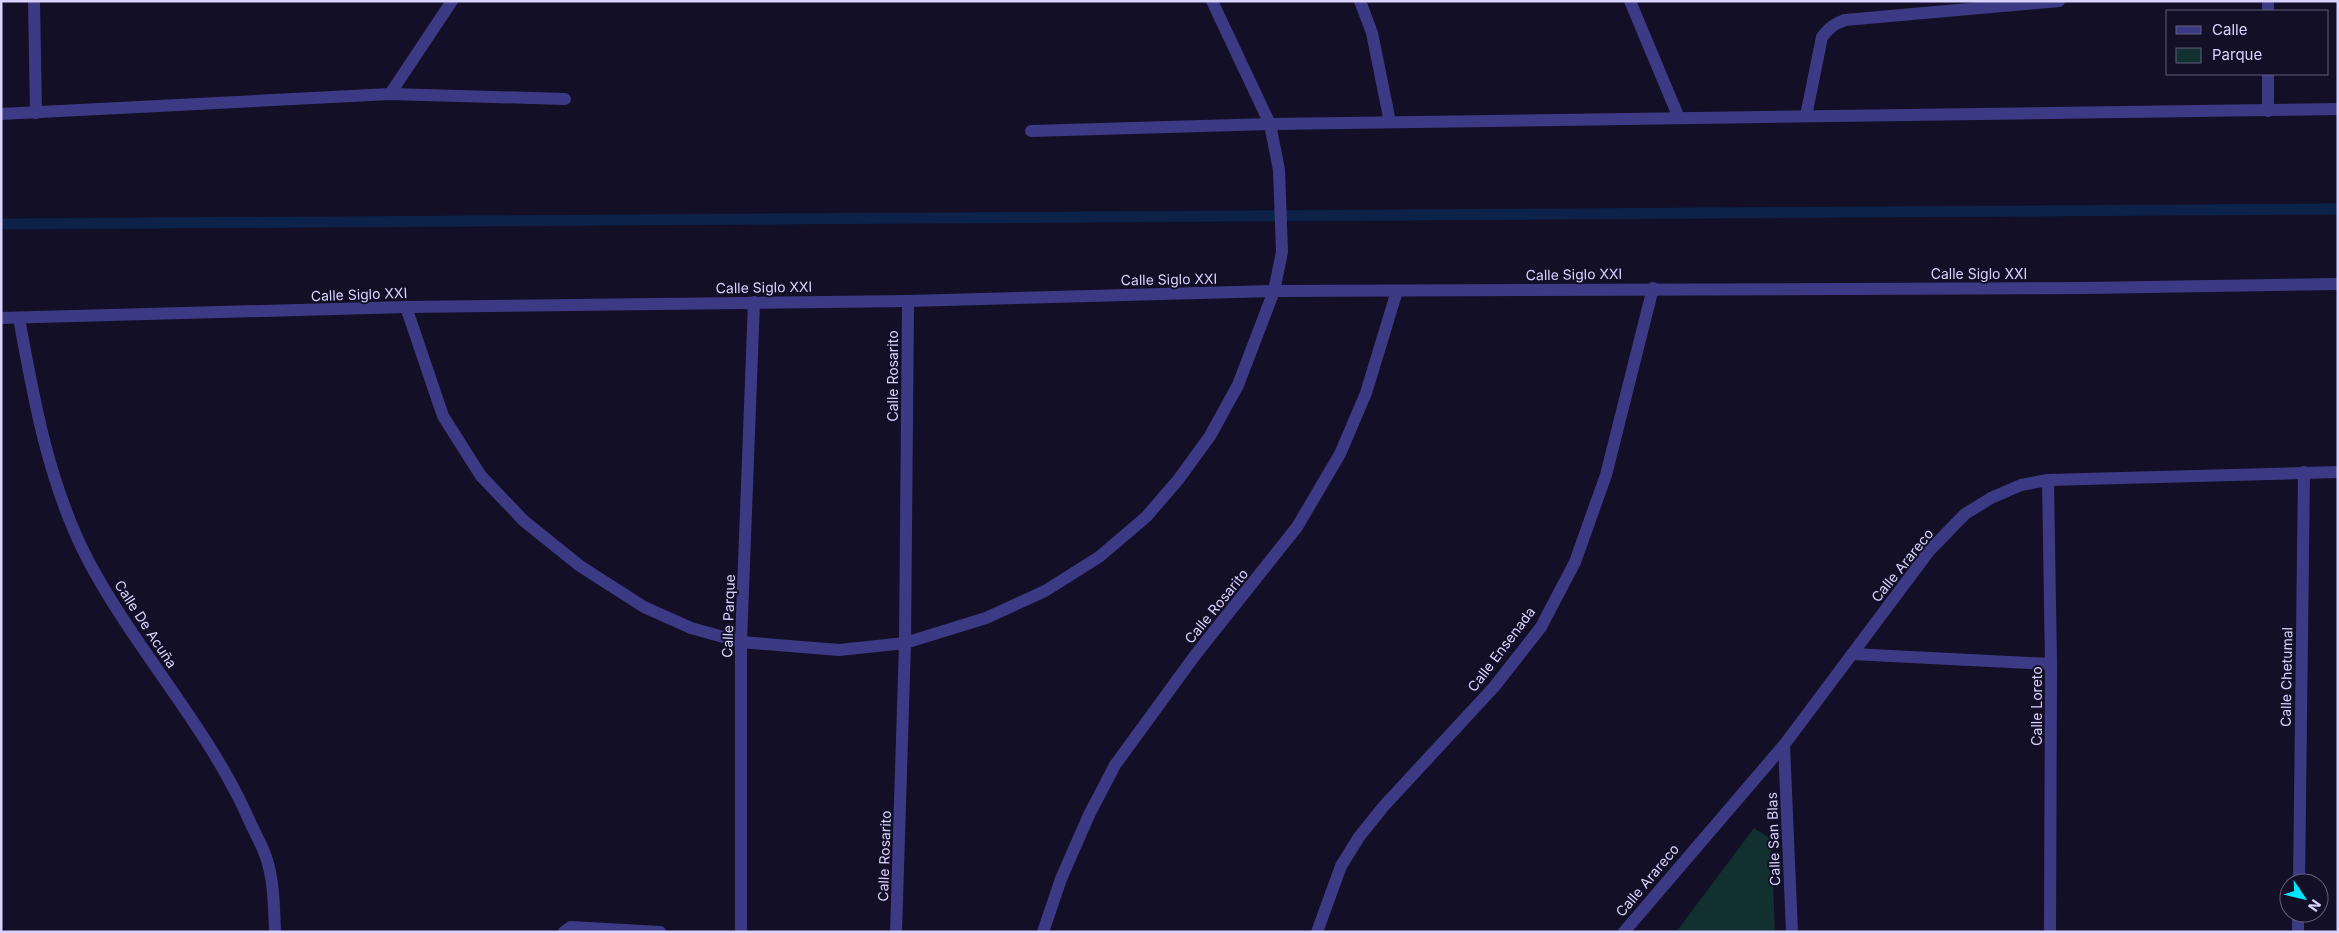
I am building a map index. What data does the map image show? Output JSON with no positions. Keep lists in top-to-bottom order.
{
  "streets": {
    "street": [
      "Calle Siglo XXI",
      "Calle Rosarito",
      "Calle Arareco",
      "Calle Parque",
      "Calle De Acuña",
      "Calle Ensenada",
      "Calle Chetumal",
      "Calle Loreto",
      "Calle San Blas"
    ]
  },
  "crossings": [
    ["Calle Siglo XXI", "Calle Rosarito"],
    ["Calle Siglo XXI", "Calle Parque"],
    ["Calle Siglo XXI", "Calle De Acuña"],
    ["Calle Siglo XXI", "Calle Ensenada"],
    ["Calle Arareco", "Calle Chetumal"],
    ["Calle Arareco", "Calle Loreto"],
    ["Calle Arareco", "Calle San Blas"]
  ],
  "legend": ["Calle", "Parque"],
  "north": "bottom right"
}
